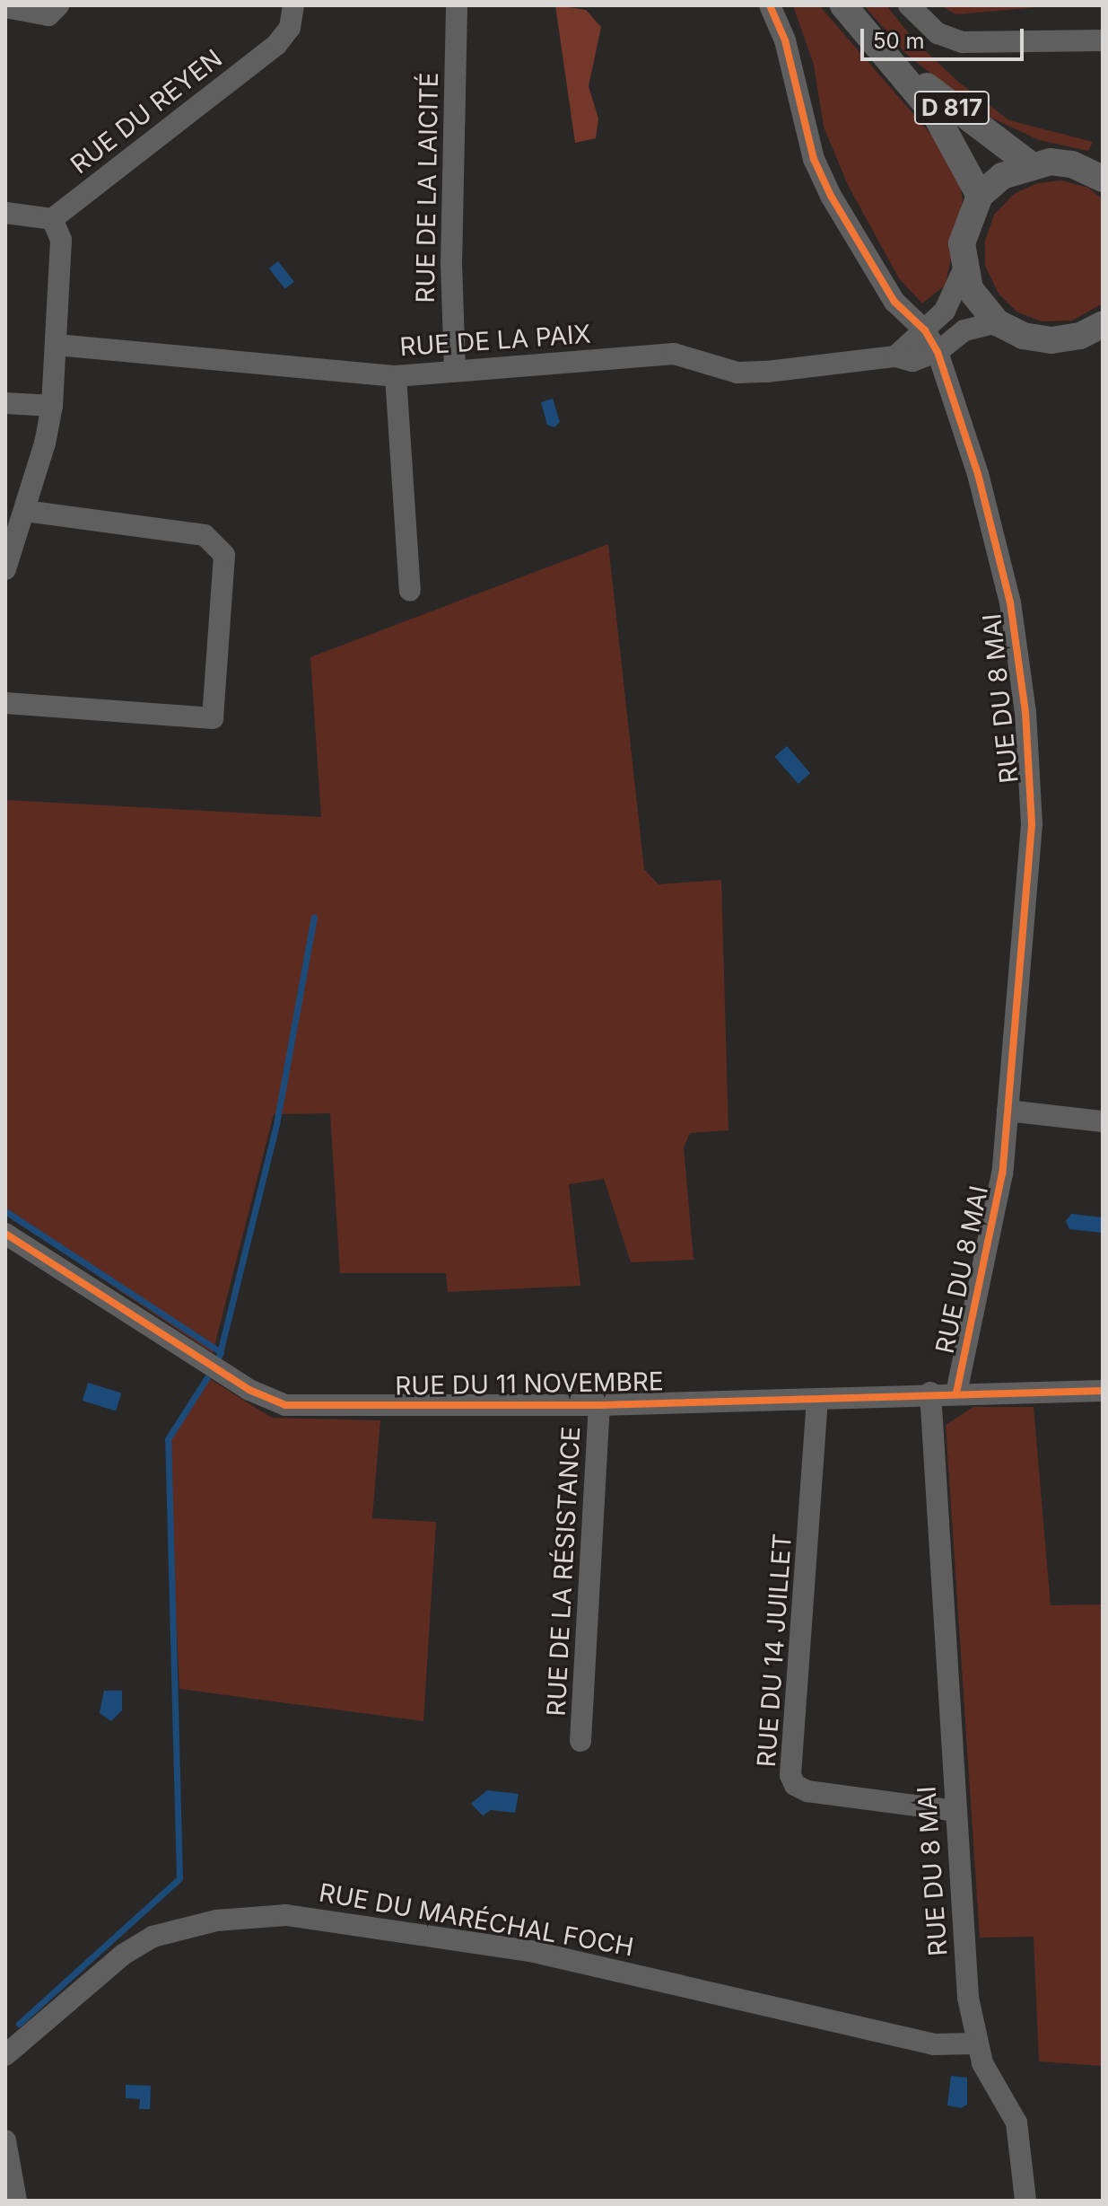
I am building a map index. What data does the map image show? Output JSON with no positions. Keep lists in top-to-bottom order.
{
  "streets": {
    "main road": ["D 817"],
    "street": [
      "RUE DU REYEN",
      "RUE DE LA LAICITÉ",
      "RUE DE LA PAIX",
      "RUE DU 8 MAI",
      "RUE DU 11 NOVEMBRE",
      "RUE DE LA RÉSISTANCE",
      "RUE DU 14 JUILLET",
      "RUE DU MARÉCHAL FOCH"
    ]
  },
  "crossings": [
    ["RUE DE LA LAICITÉ", "RUE DE LA PAIX"],
    ["RUE DE LA PAIX", "RUE DU 8 MAI"],
    ["RUE DU 8 MAI", "RUE DU 11 NOVEMBRE"],
    ["RUE DU 8 MAI", "RUE DU 14 JUILLET"],
    ["RUE DU 8 MAI", "RUE DU MARÉCHAL FOCH"],
    ["RUE DU 11 NOVEMBRE", "RUE DE LA RÉSISTANCE"],
    ["RUE DU 11 NOVEMBRE", "RUE DU 14 JUILLET"]
  ],
  "scale_bar": "50 m"
}
